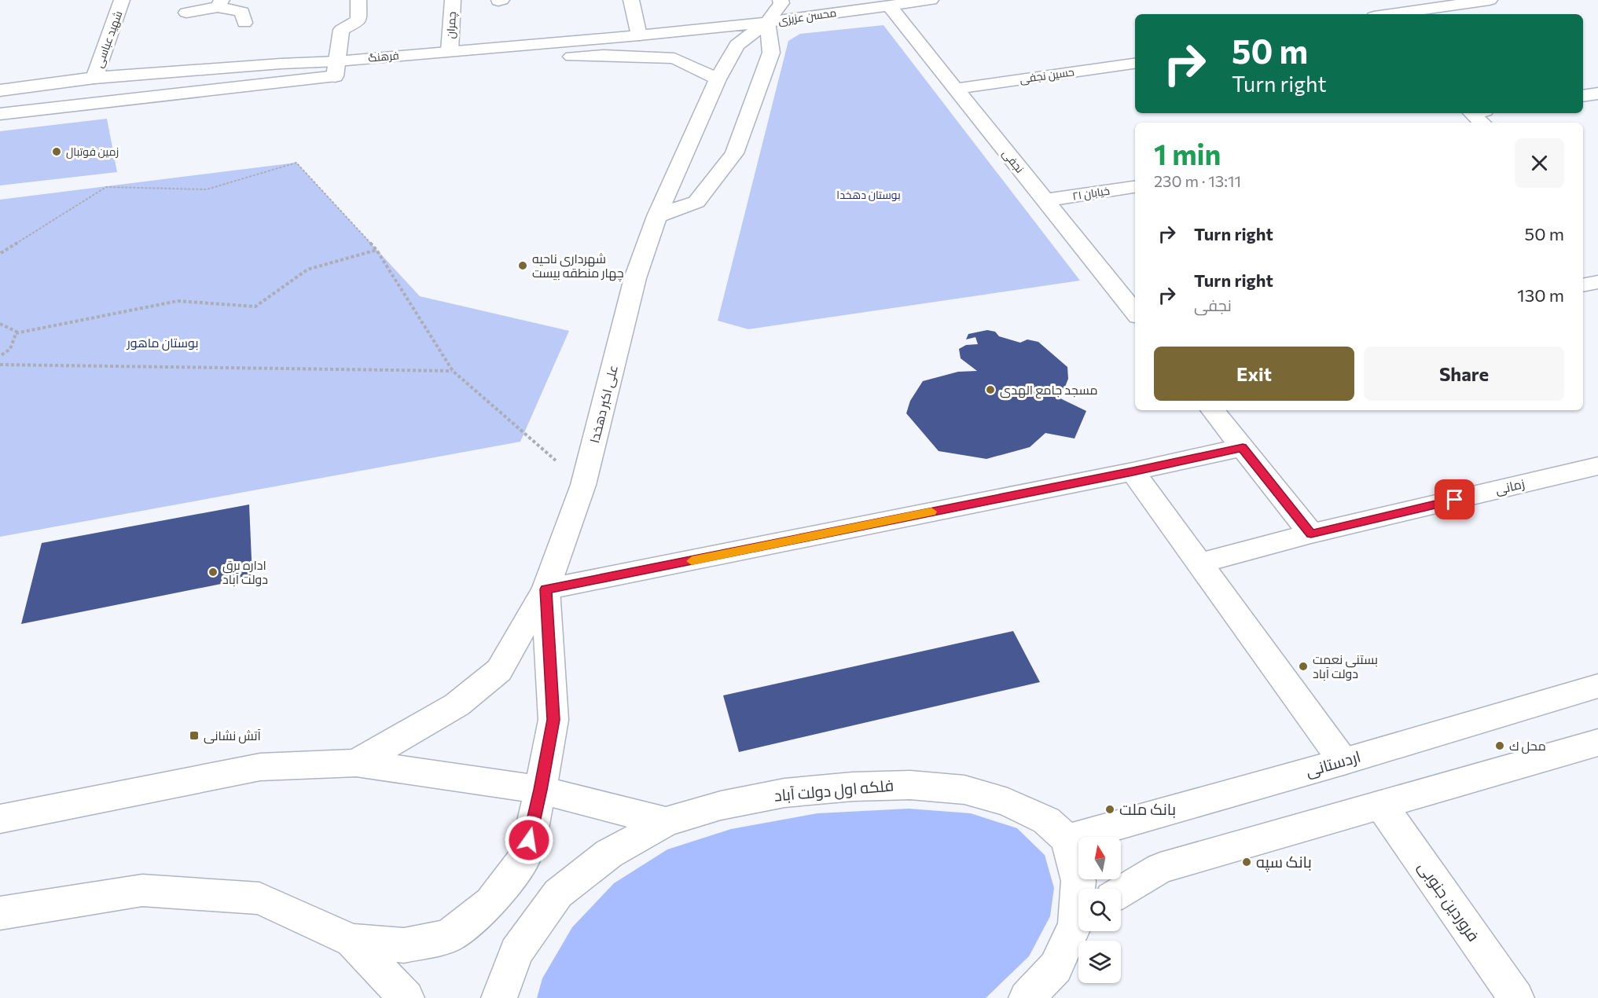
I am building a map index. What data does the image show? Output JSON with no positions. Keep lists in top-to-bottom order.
{
  "streets": {
    "street": [
      "محسن عزیزی",
      "چمران",
      "شهید عباسی",
      "فرهنگ",
      "حسین نجفی",
      "نجفی",
      "خیابان ۲۱",
      "علی اکبر دهخدا",
      "زمانی",
      "اردستانی",
      "فلکه اول دولت آباد",
      "فروردین جنوبی"
    ]
  },
  "crossings": [
    ["محسن عزیزی", "فرهنگ"],
    ["محسن عزیزی", "نجفی"],
    ["محسن عزیزی", "علی اکبر دهخدا"],
    ["چمران", "فرهنگ"],
    ["شهید عباسی", "فرهنگ"],
    ["فرهنگ", "علی اکبر دهخدا"],
    ["حسین نجفی", "نجفی"],
    ["نجفی", "خیابان ۲۱"],
    ["اردستانی", "فلکه اول دولت آباد"]
  ],
  "parks": ["بوستان دهخدا", "بوستان ماهور"],
  "places": {
    "other": [
      "زمین فوتبال",
      "شهرداری ناحیه چهار منطقه بیست",
      "مسجد جامع الهدی",
      "اداره برق دولت آباد",
      "بستنی نعمت دولت آباد",
      "محل ك",
      "بانک ملت",
      "بانک سپه"
    ],
    "transit": ["آتش نشانی"]
  },
  "north": "top",
  "page": {
    "turn": ["50 m", "Turn right"],
    "heading": ["1 min", "230 m · 13:11"],
    "list": [
      {
        "name": "Turn right",
        "value": "50 m"
      },
      {
        "name": "Turn right",
        "note": "نجفی",
        "value": "130 m"
      }
    ],
    "buttons": ["Exit", "Share"]
  }
}
